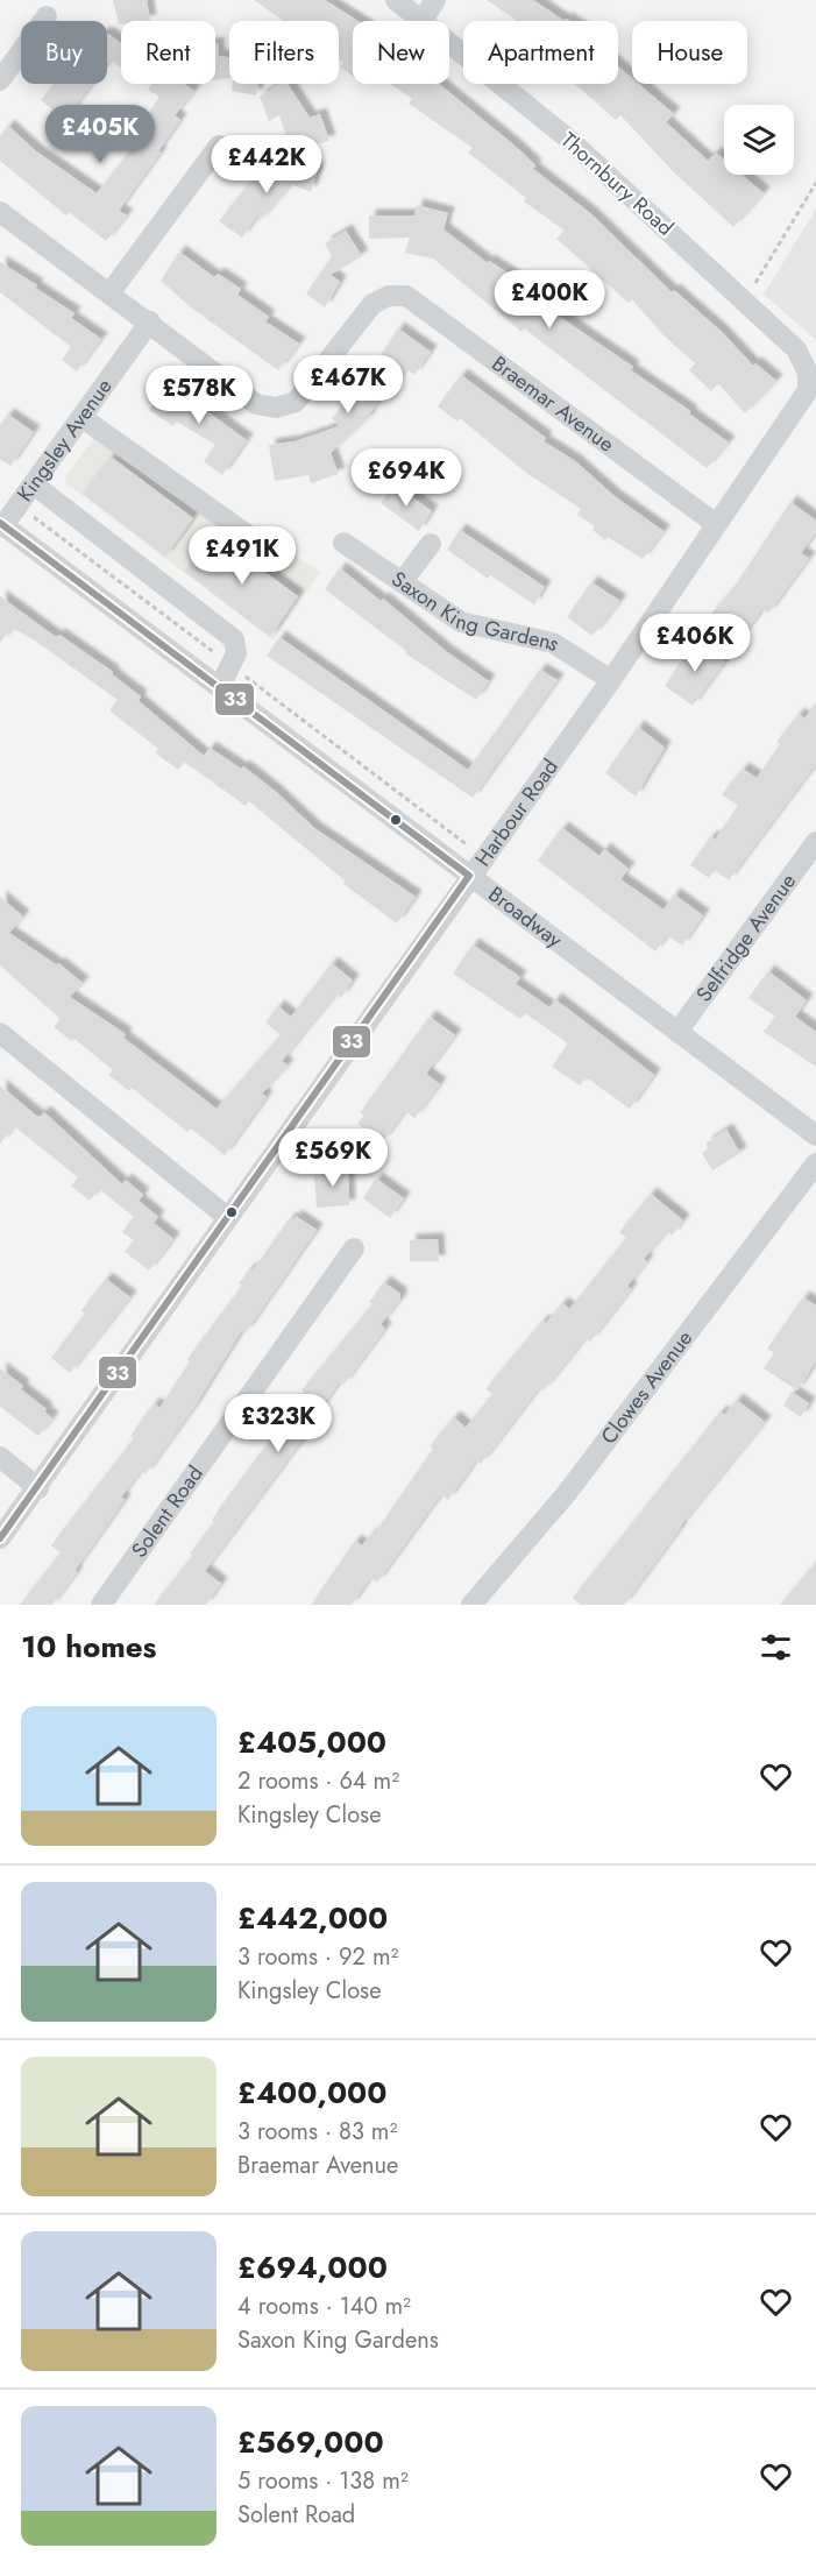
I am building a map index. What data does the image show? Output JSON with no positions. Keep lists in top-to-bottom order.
{
  "streets": {
    "street": [
      "Thornbury Road",
      "Braemar Avenue",
      "Kingsley Avenue",
      "Saxon King Gardens",
      "Harbour Road",
      "Broadway",
      "Selfridge Avenue",
      "Clowes Avenue",
      "Solent Road"
    ]
  },
  "crossings": [
    ["Thornbury Road", "Harbour Road"],
    ["Braemar Avenue", "Kingsley Avenue"],
    ["Braemar Avenue", "Harbour Road"],
    ["Kingsley Avenue", "Broadway"],
    ["Saxon King Gardens", "Harbour Road"],
    ["Harbour Road", "Broadway"],
    ["Broadway", "Selfridge Avenue"]
  ],
  "lines": ["transit line 33"],
  "page": {
    "chip": [
      "Buy",
      "Rent",
      "Filters",
      "New",
      "Apartment",
      "House"
    ],
    "price": [
      "£405K",
      "£442K",
      "£400K",
      "£467K",
      "£578K",
      "£694K",
      "£491K",
      "£406K",
      "£569K",
      "£323K"
    ],
    "heading": "10 homes",
    "list": [
      {
        "name": "£405,000",
        "note": "2 rooms · 64 m² · Kingsley Close"
      },
      {
        "name": "£442,000",
        "note": "3 rooms · 92 m² · Kingsley Close"
      },
      {
        "name": "£400,000",
        "note": "3 rooms · 83 m² · Braemar Avenue"
      },
      {
        "name": "£694,000",
        "note": "4 rooms · 140 m² · Saxon King Gardens"
      },
      {
        "name": "£569,000",
        "note": "5 rooms · 138 m² · Solent Road"
      }
    ]
  }
}
